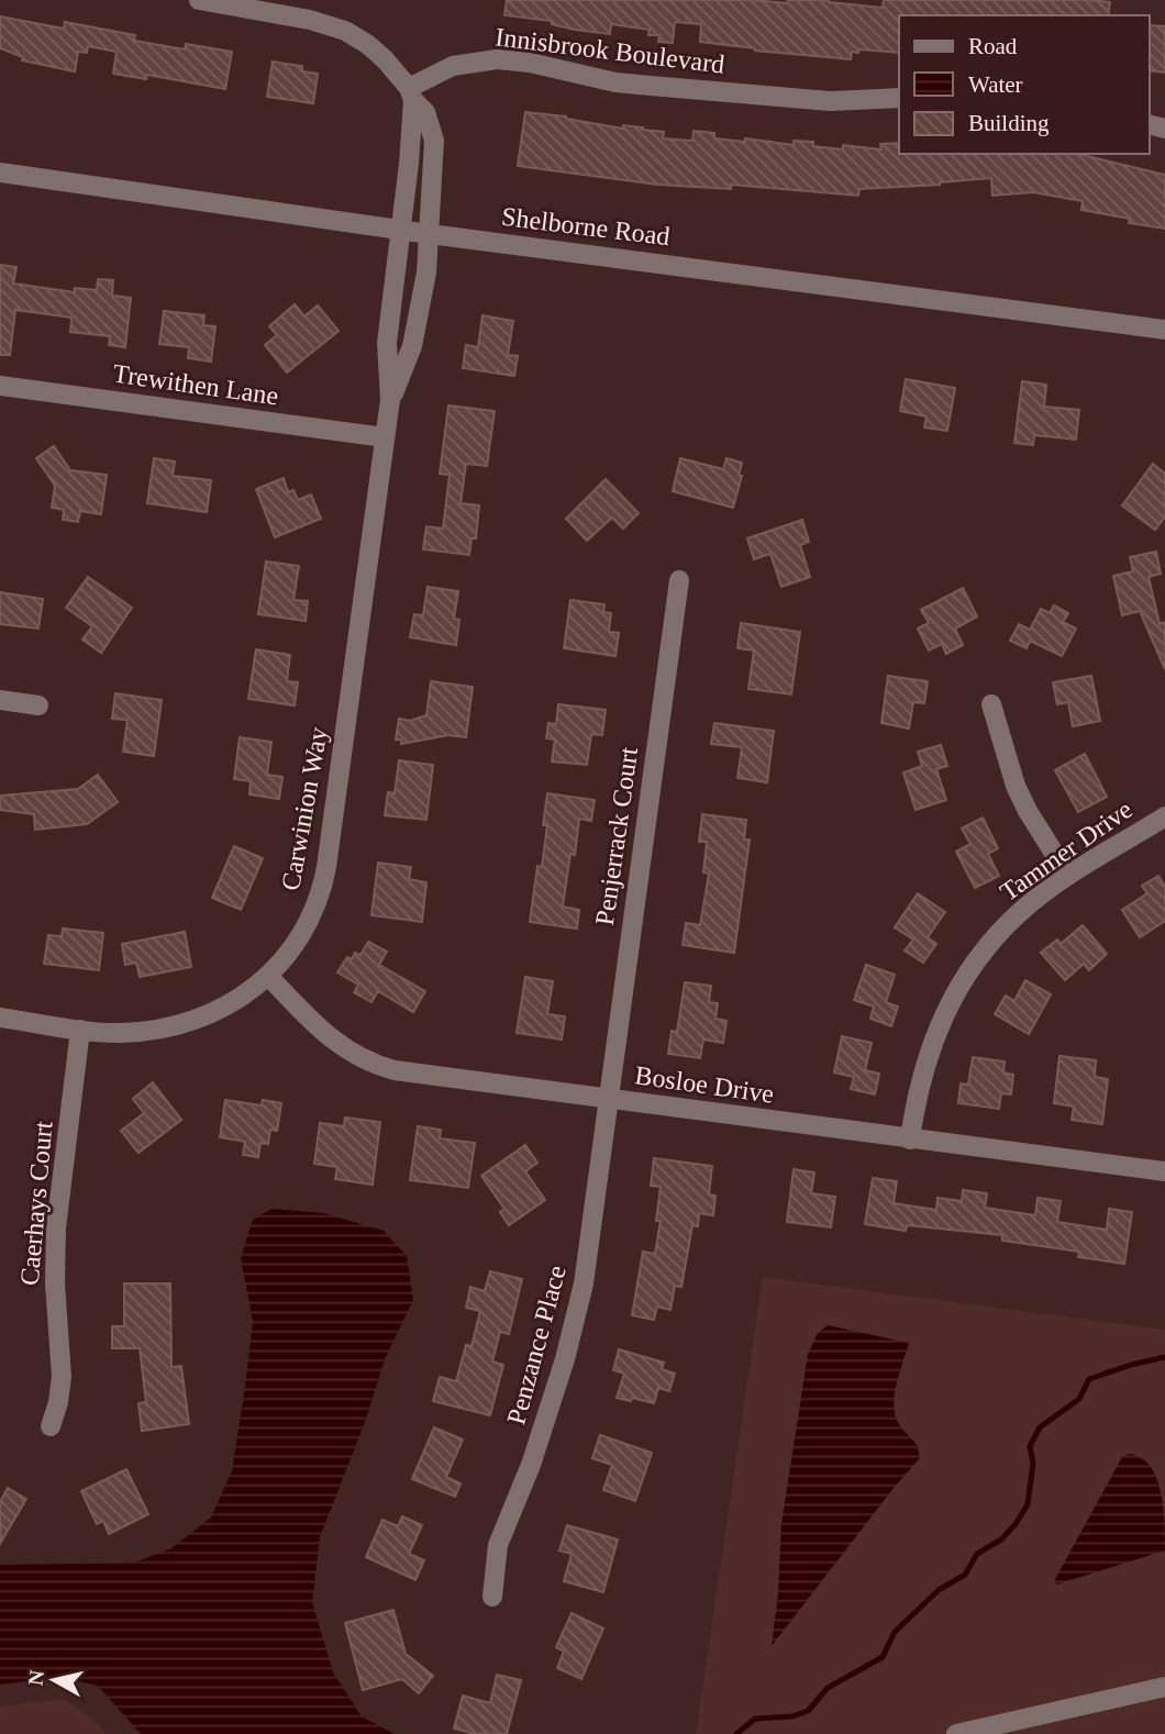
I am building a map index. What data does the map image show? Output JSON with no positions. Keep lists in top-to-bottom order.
{
  "streets": {
    "street": [
      "Innisbrook Boulevard",
      "Shelborne Road",
      "Trewithen Lane",
      "Carwinion Way",
      "Penjerrack Court",
      "Tammer Drive",
      "Bosloe Drive",
      "Caerhays Court",
      "Penzance Place"
    ]
  },
  "crossings": [
    ["Innisbrook Boulevard", "Carwinion Way"],
    ["Shelborne Road", "Carwinion Way"],
    ["Trewithen Lane", "Carwinion Way"],
    ["Carwinion Way", "Bosloe Drive"],
    ["Carwinion Way", "Caerhays Court"],
    ["Penjerrack Court", "Bosloe Drive"],
    ["Penjerrack Court", "Penzance Place"],
    ["Tammer Drive", "Bosloe Drive"],
    ["Bosloe Drive", "Penzance Place"]
  ],
  "legend": ["Road", "Water", "Building"],
  "north": "left"
}
